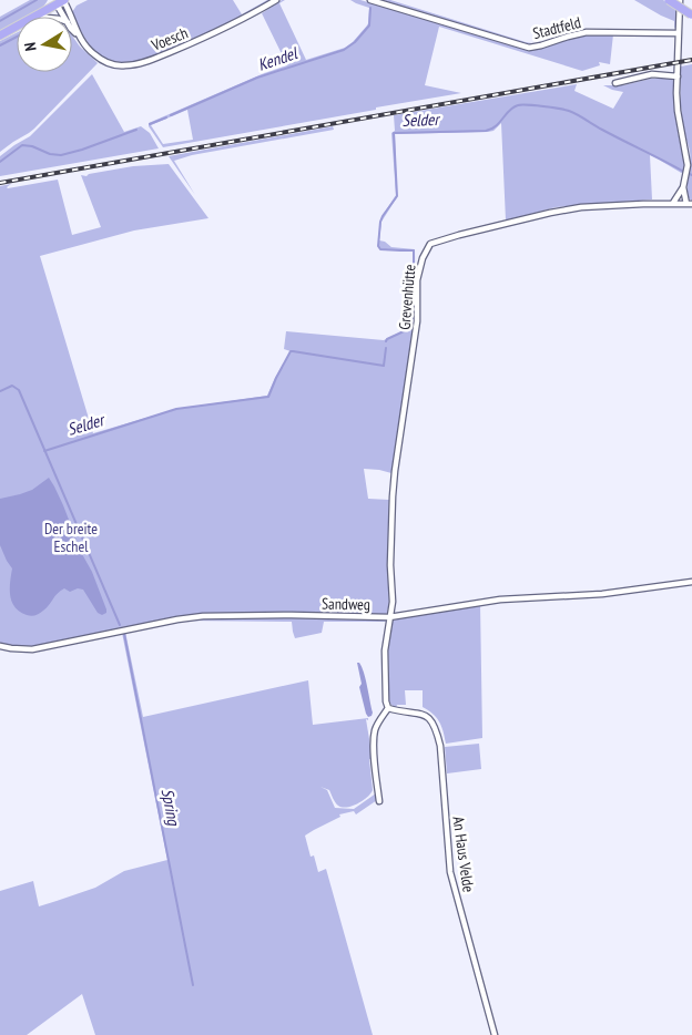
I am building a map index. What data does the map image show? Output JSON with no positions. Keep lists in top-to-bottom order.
{
  "streets": {
    "street": [
      "Stadtfeld",
      "Voesch",
      "Grevenhütte",
      "Sandweg",
      "An Haus Velde"
    ]
  },
  "crossings": [
    ["Grevenhütte", "Sandweg"]
  ],
  "water": ["Kendel", "Selder", "Spring"],
  "parks": ["Der breite Eschel"],
  "north": "left"
}
